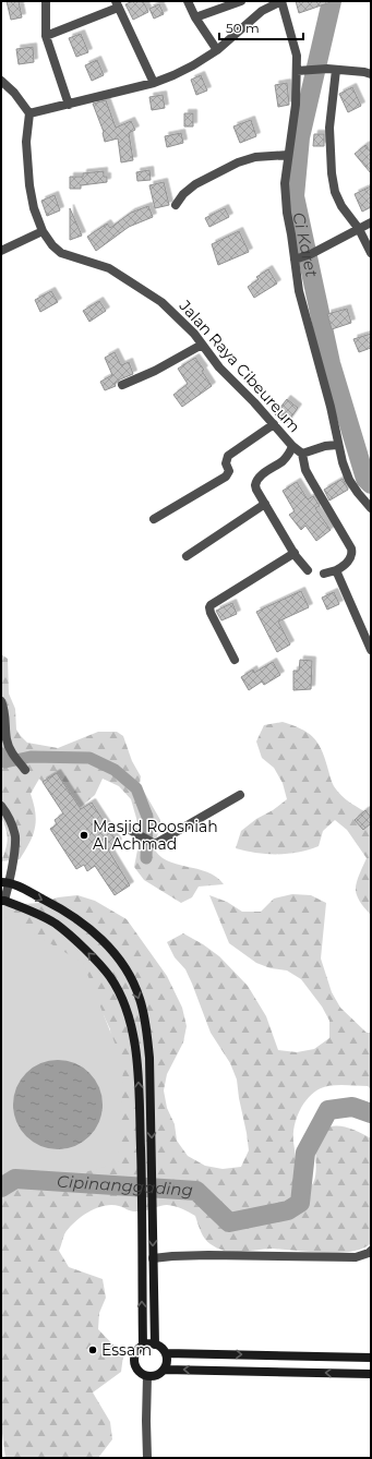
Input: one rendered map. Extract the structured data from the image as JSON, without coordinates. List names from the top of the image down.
{
  "streets": {
    "street": ["Jalan Raya Cibeureum"]
  },
  "water": ["Ci Karet", "Cipinanggading"],
  "places": ["Masjid Roosniah Al Achmad", "Essam"],
  "scale_bar": "50 m"
}
